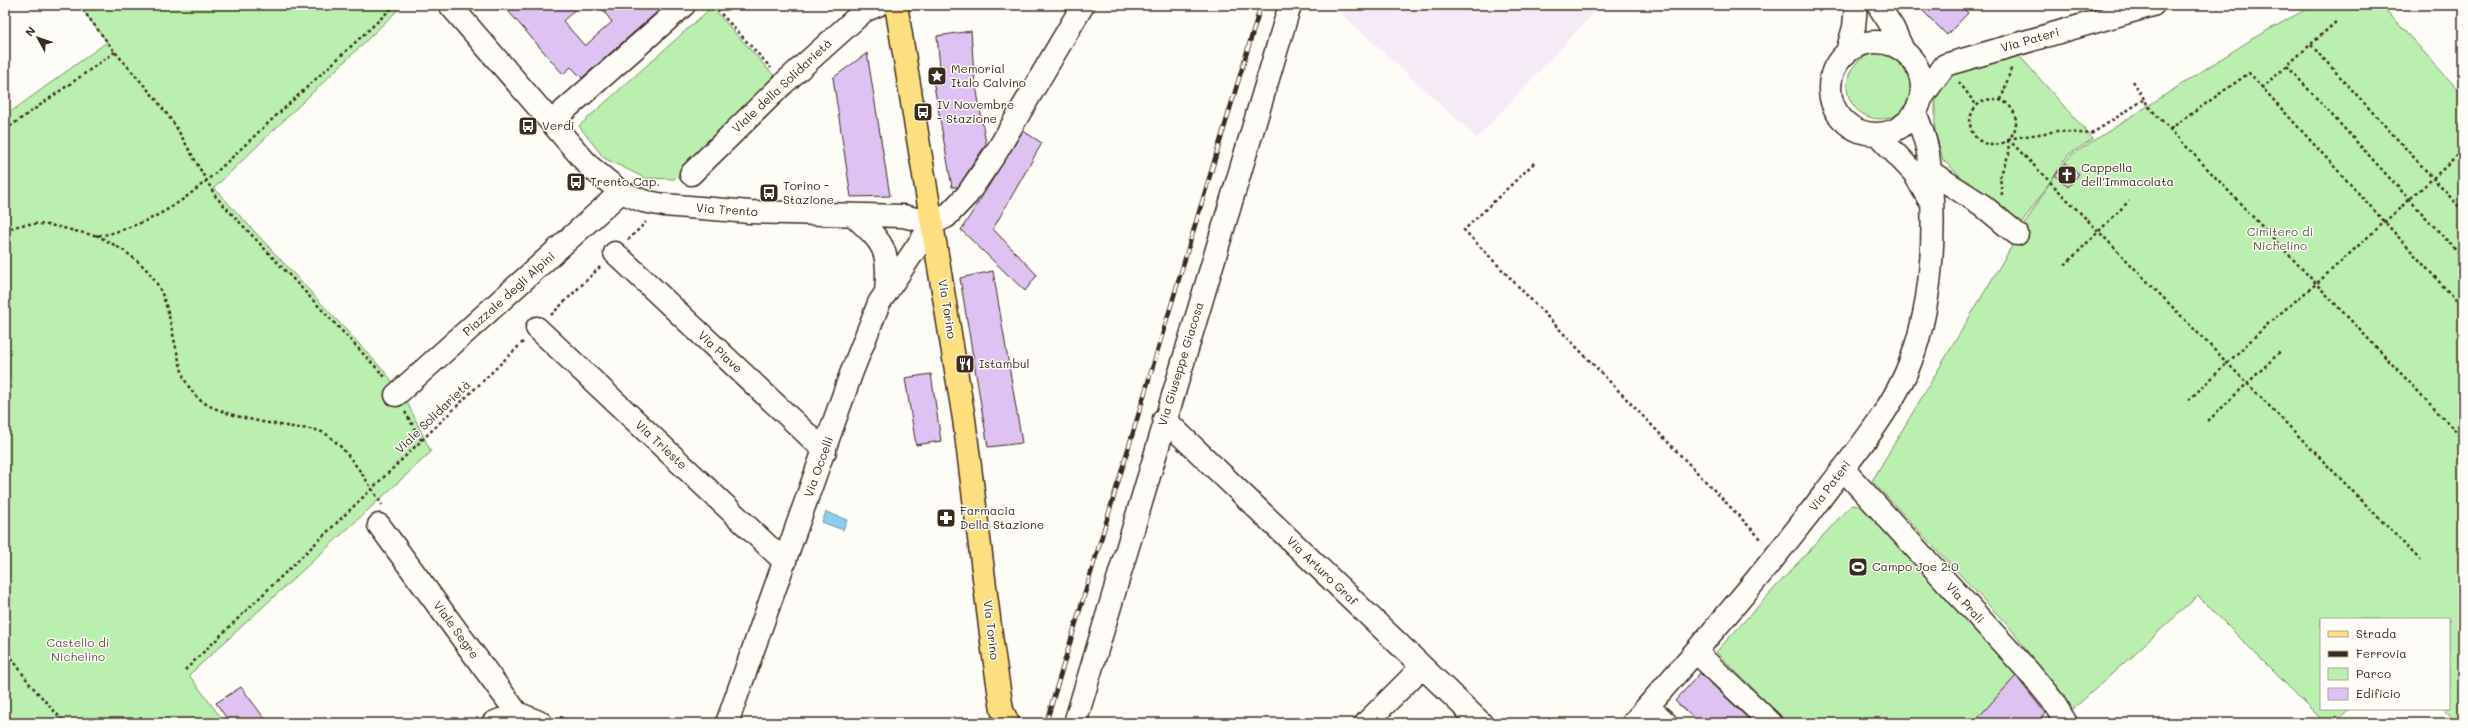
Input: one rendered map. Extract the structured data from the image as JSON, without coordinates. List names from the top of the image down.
{
  "streets": {
    "main road": ["Via Torino"],
    "street": [
      "Via Pateri",
      "Viale della Solidarietà",
      "Via Trento",
      "Piazzale degli Alpini",
      "Via Piave",
      "Via Giuseppe Giacosa",
      "Via Trieste",
      "Via Occelli",
      "Via Arturo Graf",
      "Via Prali",
      "Viale Segre"
    ],
    "path": ["Viale Solidarietà"]
  },
  "crossings": [
    ["Via Pateri", "Via Prali"],
    ["Via Trento", "Piazzale degli Alpini"],
    ["Via Trento", "Via Torino"],
    ["Via Trento", "Viale Solidarietà"],
    ["Via Trento", "Via Occelli"],
    ["Via Torino", "Via Occelli"],
    ["Via Piave", "Viale Solidarietà"],
    ["Via Piave", "Via Occelli"],
    ["Via Giuseppe Giacosa", "Via Arturo Graf"],
    ["Viale Solidarietà", "Via Trieste"],
    ["Via Trieste", "Via Occelli"]
  ],
  "parks": ["Cimitero di Nichelino", "Castello di Nichelino"],
  "places": {
    "place": ["Memorial Italo Calvino"],
    "bus stop": [
      "IV Novembre - Stazione",
      "Verdi",
      "Trento Cap.",
      "Torino - Stazione"
    ],
    "church": ["Cappella dell'Immacolata"],
    "restaurant": ["Istambul"],
    "pharmacy": ["Farmacia Della Stazione"],
    "sports": ["Campo Joe 2.0"]
  },
  "legend": [
    "Strada",
    "Ferrovia",
    "Parco",
    "Edificio"
  ],
  "north": "top left"
}
